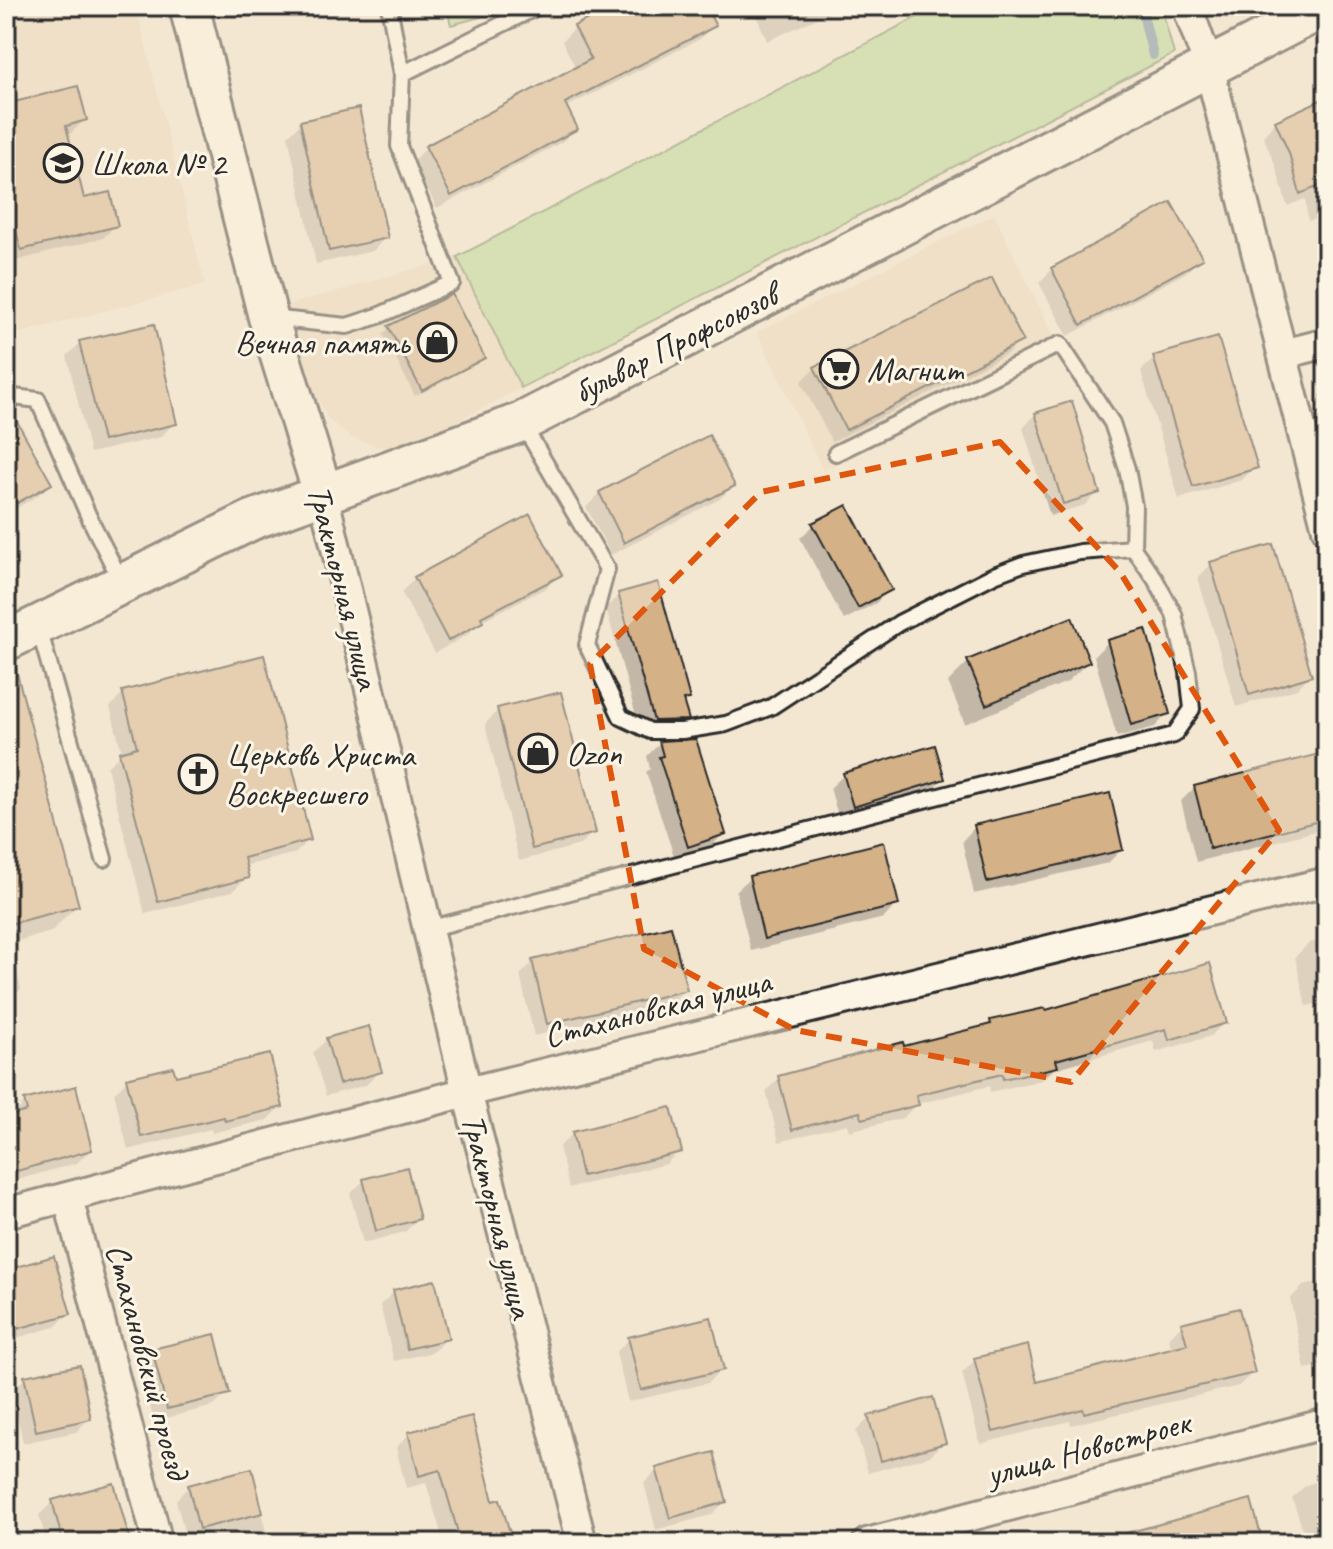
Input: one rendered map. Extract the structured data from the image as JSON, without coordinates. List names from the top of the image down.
{
  "streets": {
    "main road": ["бульвар Профсоюзов", "Тракторная улица"],
    "street": ["Стахановская улица", "Стахановский проезд", "улица Новостроек"]
  },
  "crossings": [
    ["бульвар Профсоюзов", "Тракторная улица"],
    ["Тракторная улица", "Стахановская улица"],
    ["Стахановская улица", "Стахановский проезд"]
  ],
  "places": {
    "school or university": ["Школа № 2"],
    "shop": ["Вечная память", "Ozon"],
    "supermarket": ["Магнит"],
    "church": ["Церковь Христа Воскресшего"]
  }
}
